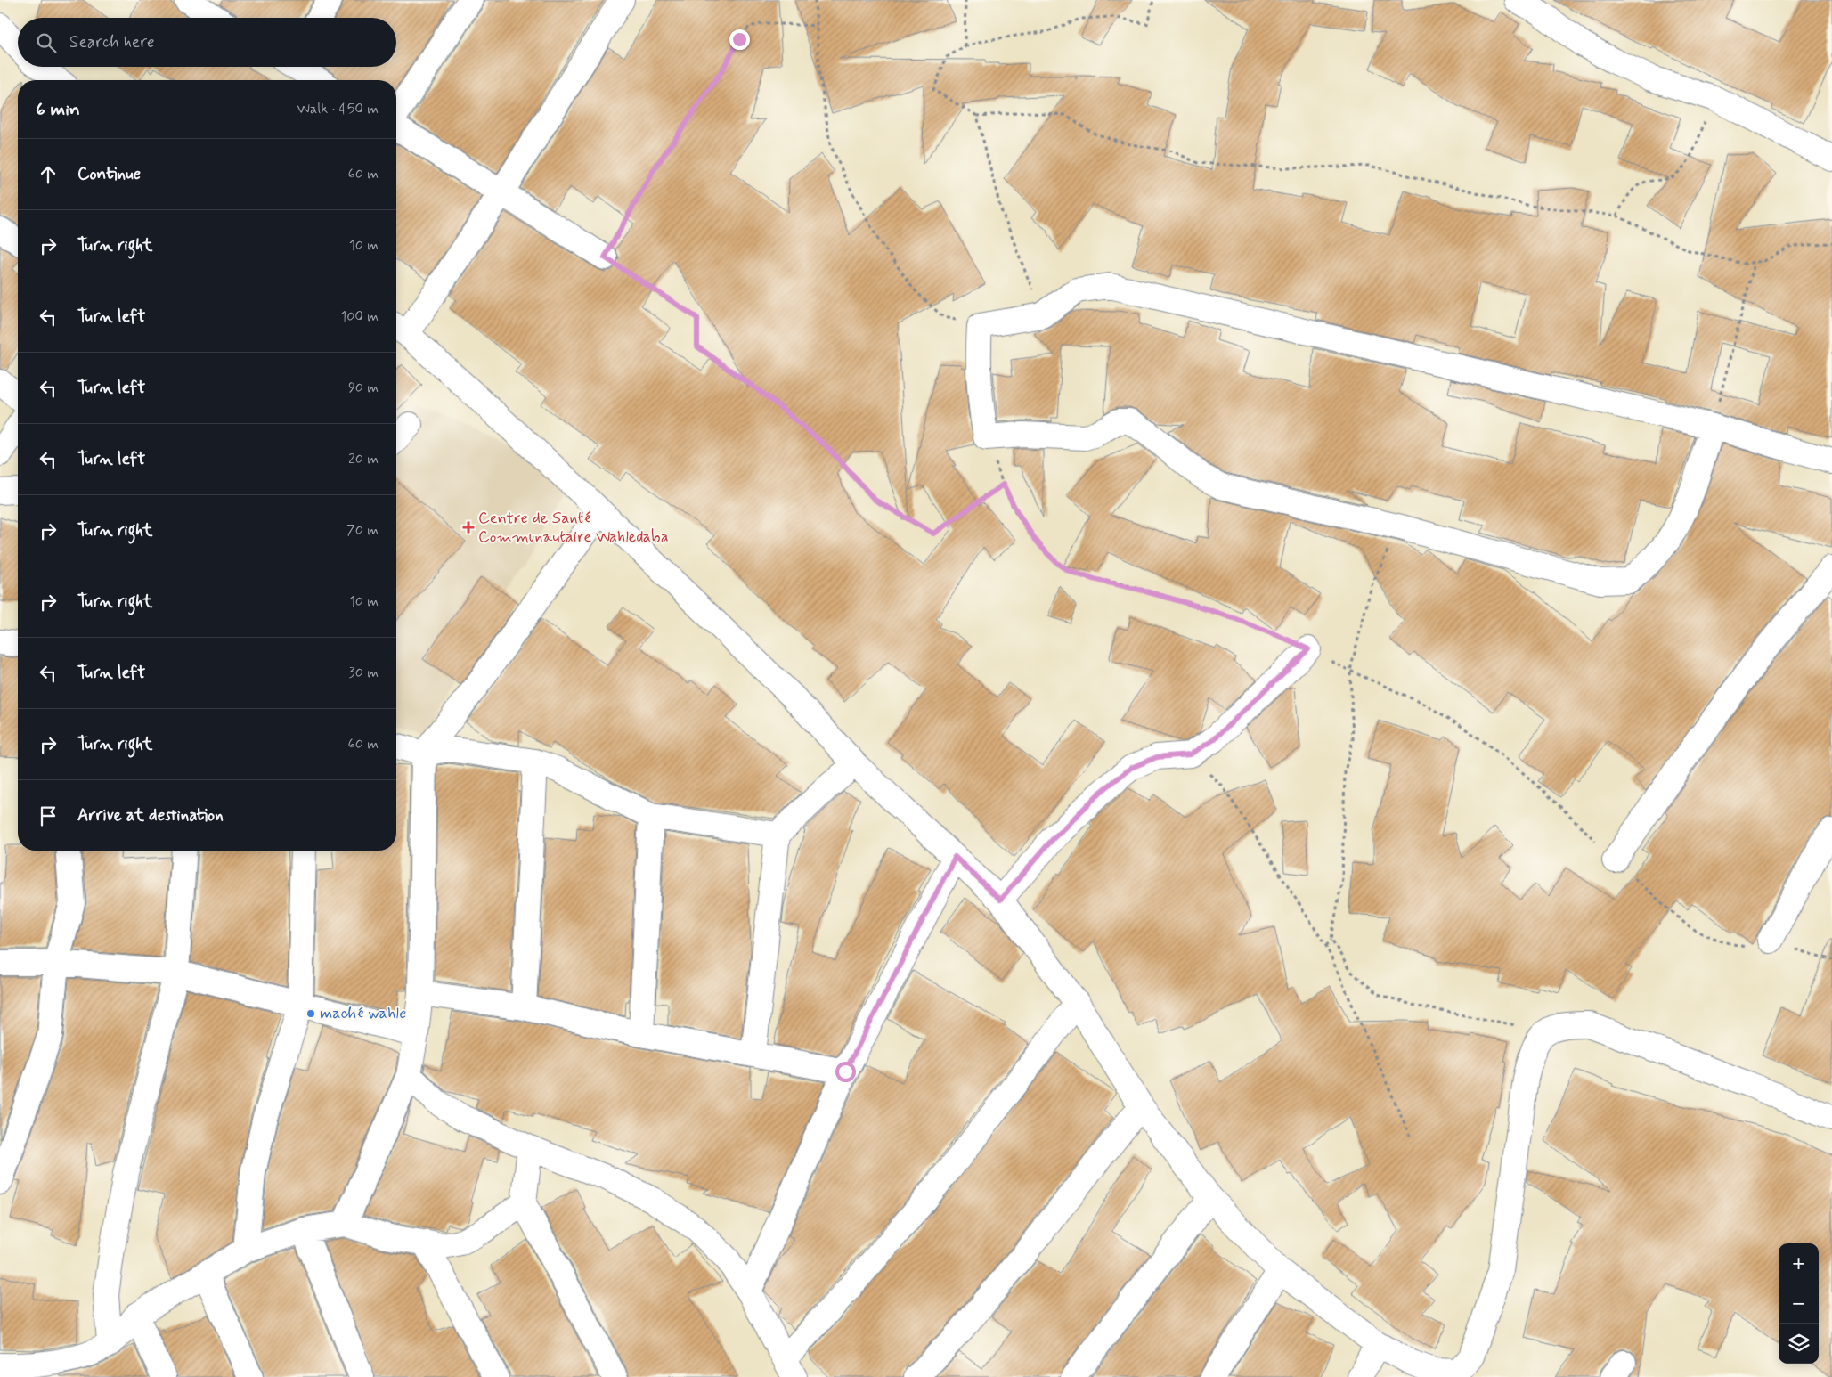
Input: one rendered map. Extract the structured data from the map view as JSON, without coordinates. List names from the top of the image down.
{
  "places": {
    "health": ["Centre de Santé Communautaire Wahledaba"],
    "other": ["maché wahle"]
  },
  "page": {
    "search": "Search here",
    "heading": ["6 min", "Walk · 450 m"],
    "list": [
      ["Continue", "60 m"],
      ["Turn right", "10 m"],
      ["Turn left", "100 m"],
      ["Turn left", "90 m"],
      ["Turn left", "20 m"],
      ["Turn right", "70 m"],
      ["Turn right", "10 m"],
      ["Turn left", "30 m"],
      ["Turn right", "60 m"],
      "Arrive at destination"
    ],
    "map_buttons": ["+", "−"]
  }
}
